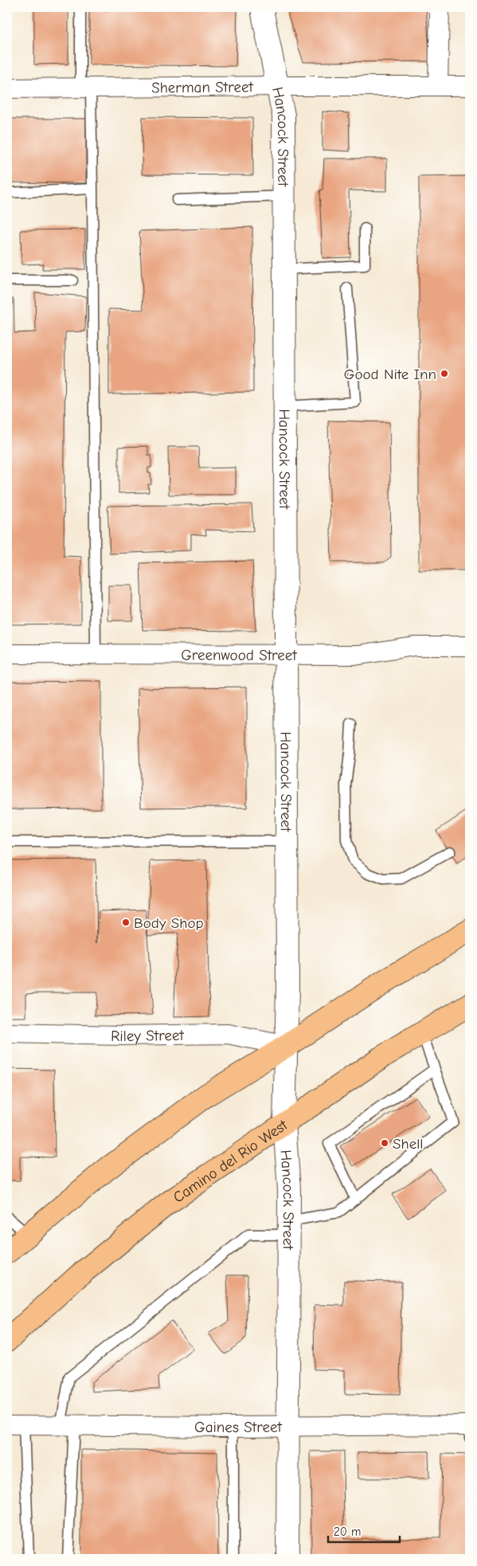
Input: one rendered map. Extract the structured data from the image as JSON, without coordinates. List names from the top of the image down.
{
  "streets": {
    "main road": ["Camino del Rio West"],
    "street": [
      "Sherman Street",
      "Hancock Street",
      "Greenwood Street",
      "Riley Street",
      "Gaines Street"
    ]
  },
  "crossings": [
    ["Sherman Street", "Hancock Street"],
    ["Hancock Street", "Greenwood Street"],
    ["Hancock Street", "Riley Street"],
    ["Hancock Street", "Camino del Rio West"],
    ["Hancock Street", "Gaines Street"]
  ],
  "places": ["Good Nite Inn", "Body Shop", "Shell"],
  "scale_bar": "20 m"
}
